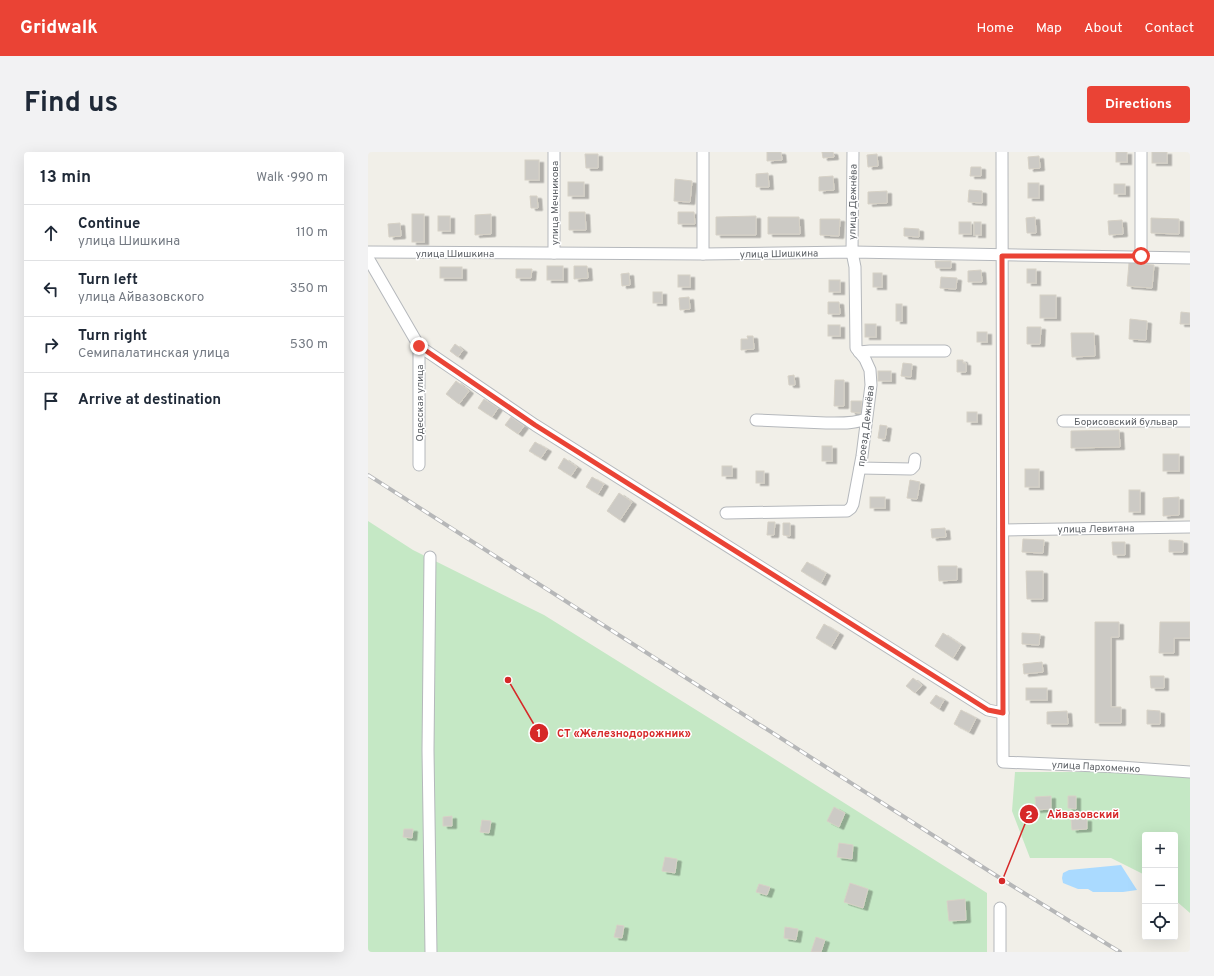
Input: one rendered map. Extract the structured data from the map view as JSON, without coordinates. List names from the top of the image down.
{
  "streets": {
    "street": [
      "улица Дежнёва",
      "улица Мечникова",
      "улица Шишкина",
      "Одесская улица",
      "Борисовский бульвар",
      "проезд Дежнёва",
      "улица Левитана",
      "улица Пархоменко"
    ]
  },
  "crossings": [
    ["улица Дежнёва", "улица Шишкина"],
    ["улица Дежнёва", "проезд Дежнёва"],
    ["улица Мечникова", "улица Шишкина"],
    ["улица Шишкина", "проезд Дежнёва"]
  ],
  "places": ["СТ «Железнодорожник»", "Айвазовский"],
  "page": {
    "header": "Gridwalk",
    "nav": [
      "Home",
      "Map",
      "About",
      "Contact"
    ],
    "title": "Find us",
    "buttons": "Directions",
    "heading": ["13 min", "Walk · 990 m"],
    "list": [
      ["Continue", "улица Шишкина", "110 m"],
      ["Turn left", "улица Айвазовского", "350 m"],
      ["Turn right", "Семипалатинская улица", "530 m"],
      "Arrive at destination"
    ],
    "map_buttons": ["+", "−"]
  }
}
